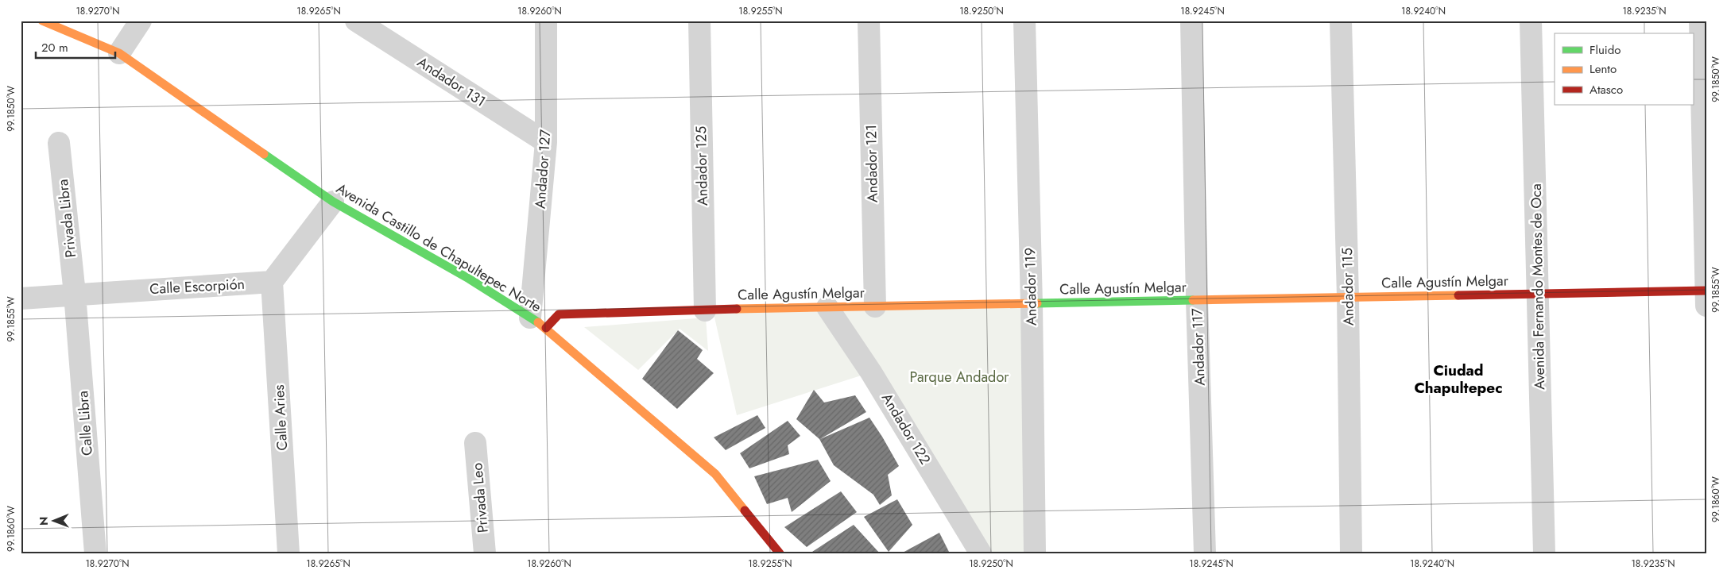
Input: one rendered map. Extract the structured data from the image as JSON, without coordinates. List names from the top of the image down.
{
  "streets": {
    "street": [
      "Andador 131",
      "Andador 121",
      "Andador 125",
      "Andador 127",
      "Privada Libra",
      "Avenida Castillo de Chapultepec Norte",
      "Calle Agustín Melgar",
      "Calle Escorpión",
      "Andador 119",
      "Andador 115",
      "Avenida Fernando Montes de Oca",
      "Andador 117",
      "Calle Aries",
      "Calle Libra",
      "Andador 122",
      "Privada Leo"
    ]
  },
  "crossings": [
    ["Andador 131", "Andador 127"],
    ["Andador 121", "Calle Agustín Melgar"],
    ["Andador 125", "Calle Agustín Melgar"],
    ["Andador 127", "Avenida Castillo de Chapultepec Norte"],
    ["Andador 127", "Calle Agustín Melgar"],
    ["Privada Libra", "Calle Escorpión"],
    ["Privada Libra", "Calle Libra"],
    ["Avenida Castillo de Chapultepec Norte", "Calle Agustín Melgar"],
    ["Calle Agustín Melgar", "Andador 119"],
    ["Calle Agustín Melgar", "Andador 115"],
    ["Calle Agustín Melgar", "Avenida Fernando Montes de Oca"],
    ["Calle Agustín Melgar", "Andador 117"],
    ["Calle Agustín Melgar", "Andador 122"],
    ["Calle Escorpión", "Calle Aries"],
    ["Calle Escorpión", "Calle Libra"]
  ],
  "districts": ["Ciudad Chapultepec"],
  "parks": ["Parque Andador"],
  "legend": ["Fluido", "Lento", "Atasco"],
  "scale_bar": "20 m",
  "north": "left",
  "coordinates": [
    "18.9270°N",
    "18.9265°N",
    "18.9260°N",
    "18.9255°N",
    "18.9250°N",
    "18.9245°N",
    "18.9240°N",
    "18.9235°N",
    "99.1850°W",
    "99.1855°W",
    "99.1860°W"
  ]
}
